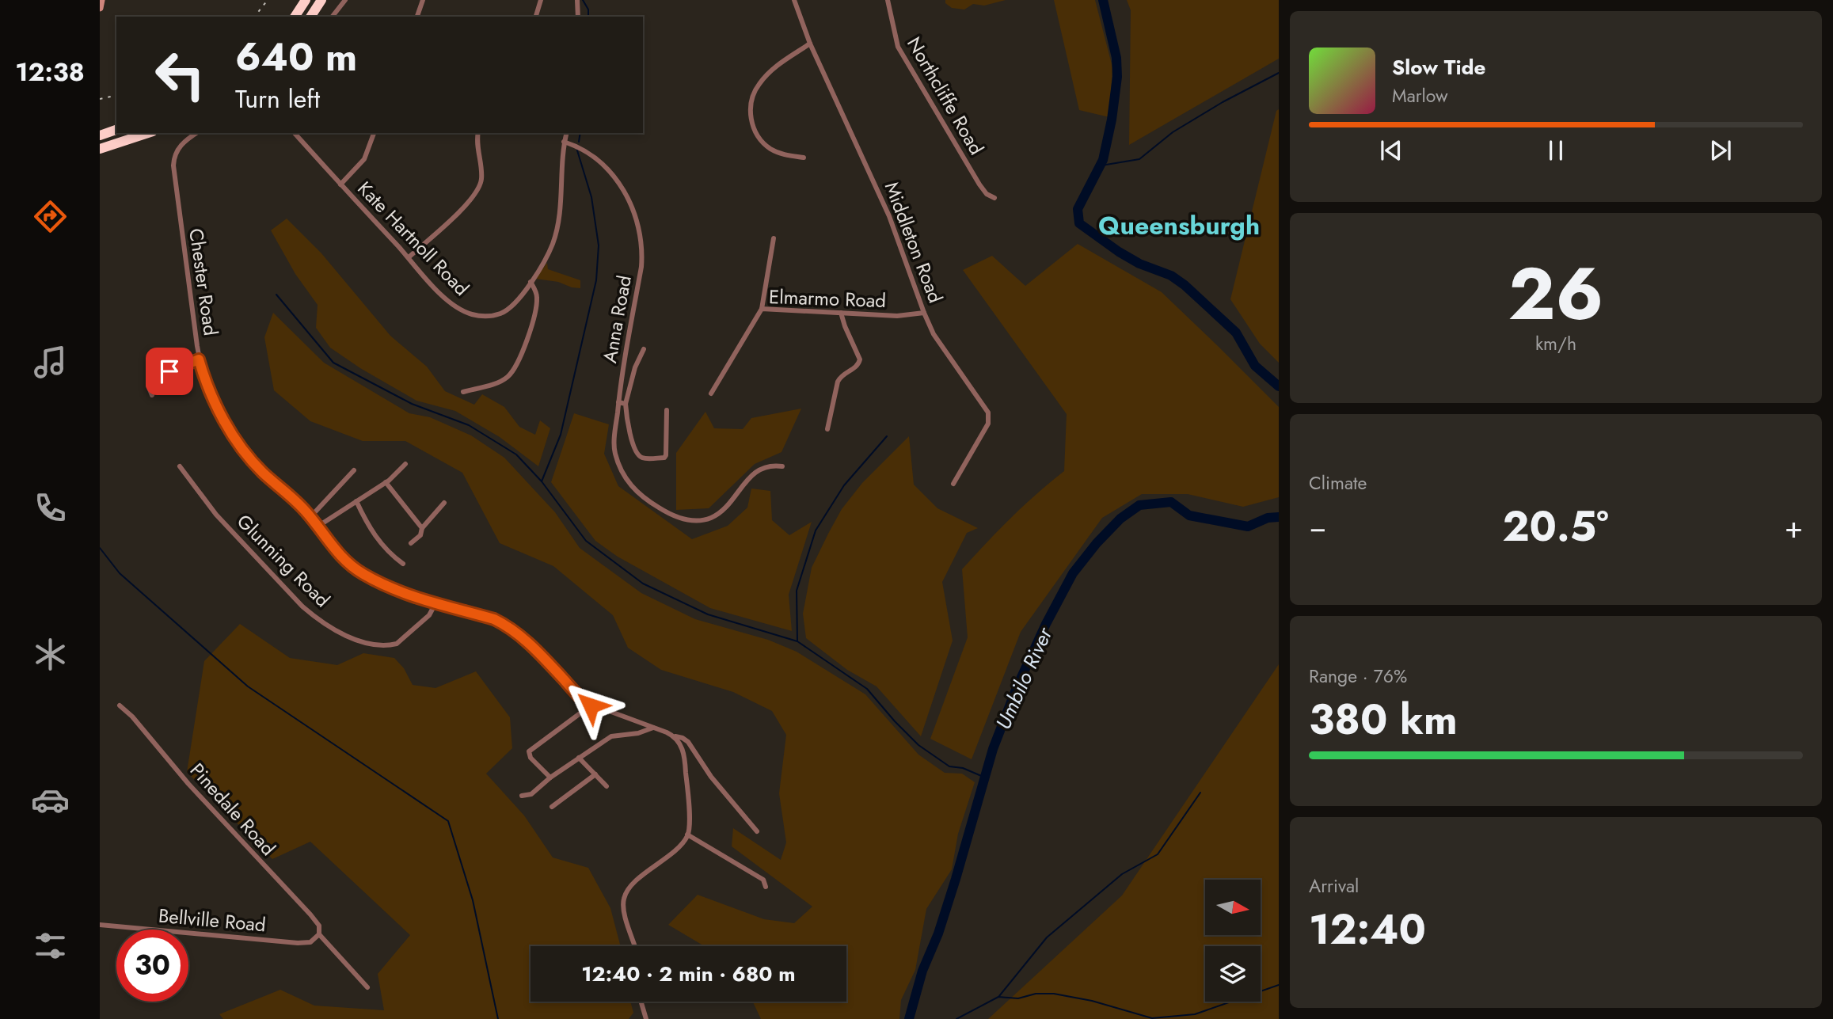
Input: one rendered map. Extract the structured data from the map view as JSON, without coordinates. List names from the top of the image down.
{
  "streets": {
    "street": [
      "Northcliffe Road",
      "Kate Hartnoll Road",
      "Middleton Road",
      "Chester Road",
      "Elmarmo Road",
      "Anna Road",
      "Glunning Road",
      "Pinedale Road",
      "Bellville Road"
    ]
  },
  "crossings": [
    ["Kate Hartnoll Road", "Anna Road"],
    ["Middleton Road", "Elmarmo Road"],
    ["Chester Road", "Glunning Road"],
    ["Pinedale Road", "Bellville Road"]
  ],
  "districts": ["Queensburgh"],
  "water": ["Umbilo River"],
  "north": "right",
  "page": {
    "tabs": "12:38",
    "turn": ["640 m", "Turn left"],
    "song": ["Slow Tide", "Marlow"],
    "tile": [
      ["26", "km/h"],
      "Climate",
      ["Range · 76%", "380 km"],
      ["Arrival", "12:40"]
    ],
    "heat": ["−", "20.5°", "+"],
    "limit": "30",
    "trip": "12:40 · 2 min · 680 m"
  }
}
